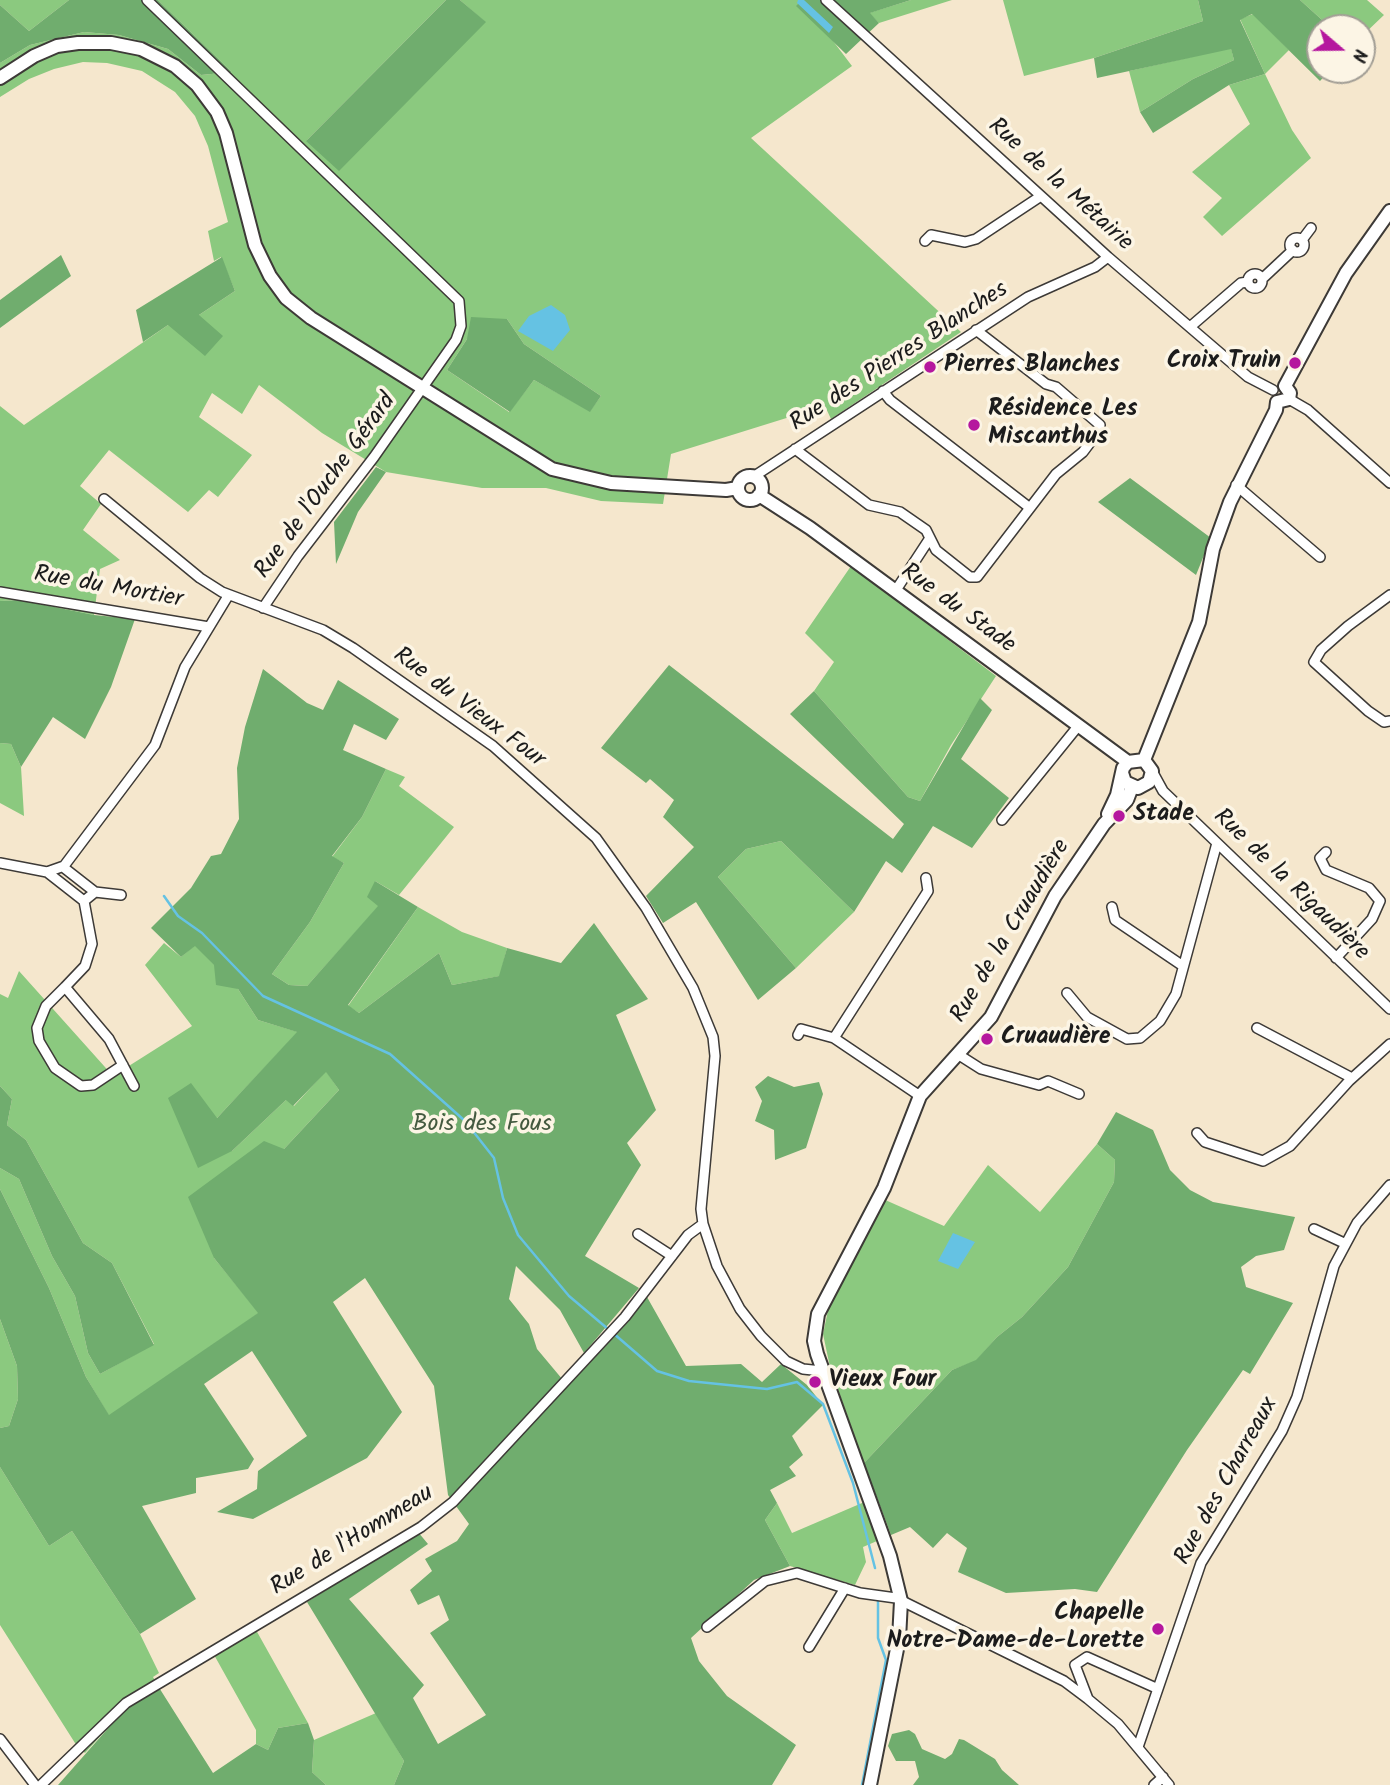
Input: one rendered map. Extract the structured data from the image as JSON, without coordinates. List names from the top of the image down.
{
  "streets": {
    "main road": ["Rue du Stade", "Rue de la Cruaudière"],
    "street": [
      "Rue de la Métairie",
      "Rue des Pierres Blanches",
      "Rue de l'Ouche Gérard",
      "Rue du Mortier",
      "Rue du Vieux Four",
      "Rue de la Rigaudière",
      "Rue des Charreaux",
      "Rue de l'Hommeau"
    ]
  },
  "crossings": [
    ["Rue de la Métairie", "Rue des Pierres Blanches"],
    ["Rue des Pierres Blanches", "Rue du Stade"],
    ["Rue de l'Ouche Gérard", "Rue du Vieux Four"],
    ["Rue du Stade", "Rue de la Rigaudière"],
    ["Rue du Stade", "Rue de la Cruaudière"],
    ["Rue du Vieux Four", "Rue de la Cruaudière"],
    ["Rue du Vieux Four", "Rue de l'Hommeau"],
    ["Rue de la Rigaudière", "Rue de la Cruaudière"]
  ],
  "parks": ["Bois des Fous"],
  "places": [
    "Croix Truin",
    "Pierres Blanches",
    "Résidence Les Miscanthus",
    "Stade",
    "Cruaudière",
    "Vieux Four",
    "Chapelle Notre-Dame-de-Lorette"
  ],
  "north": "right"
}
